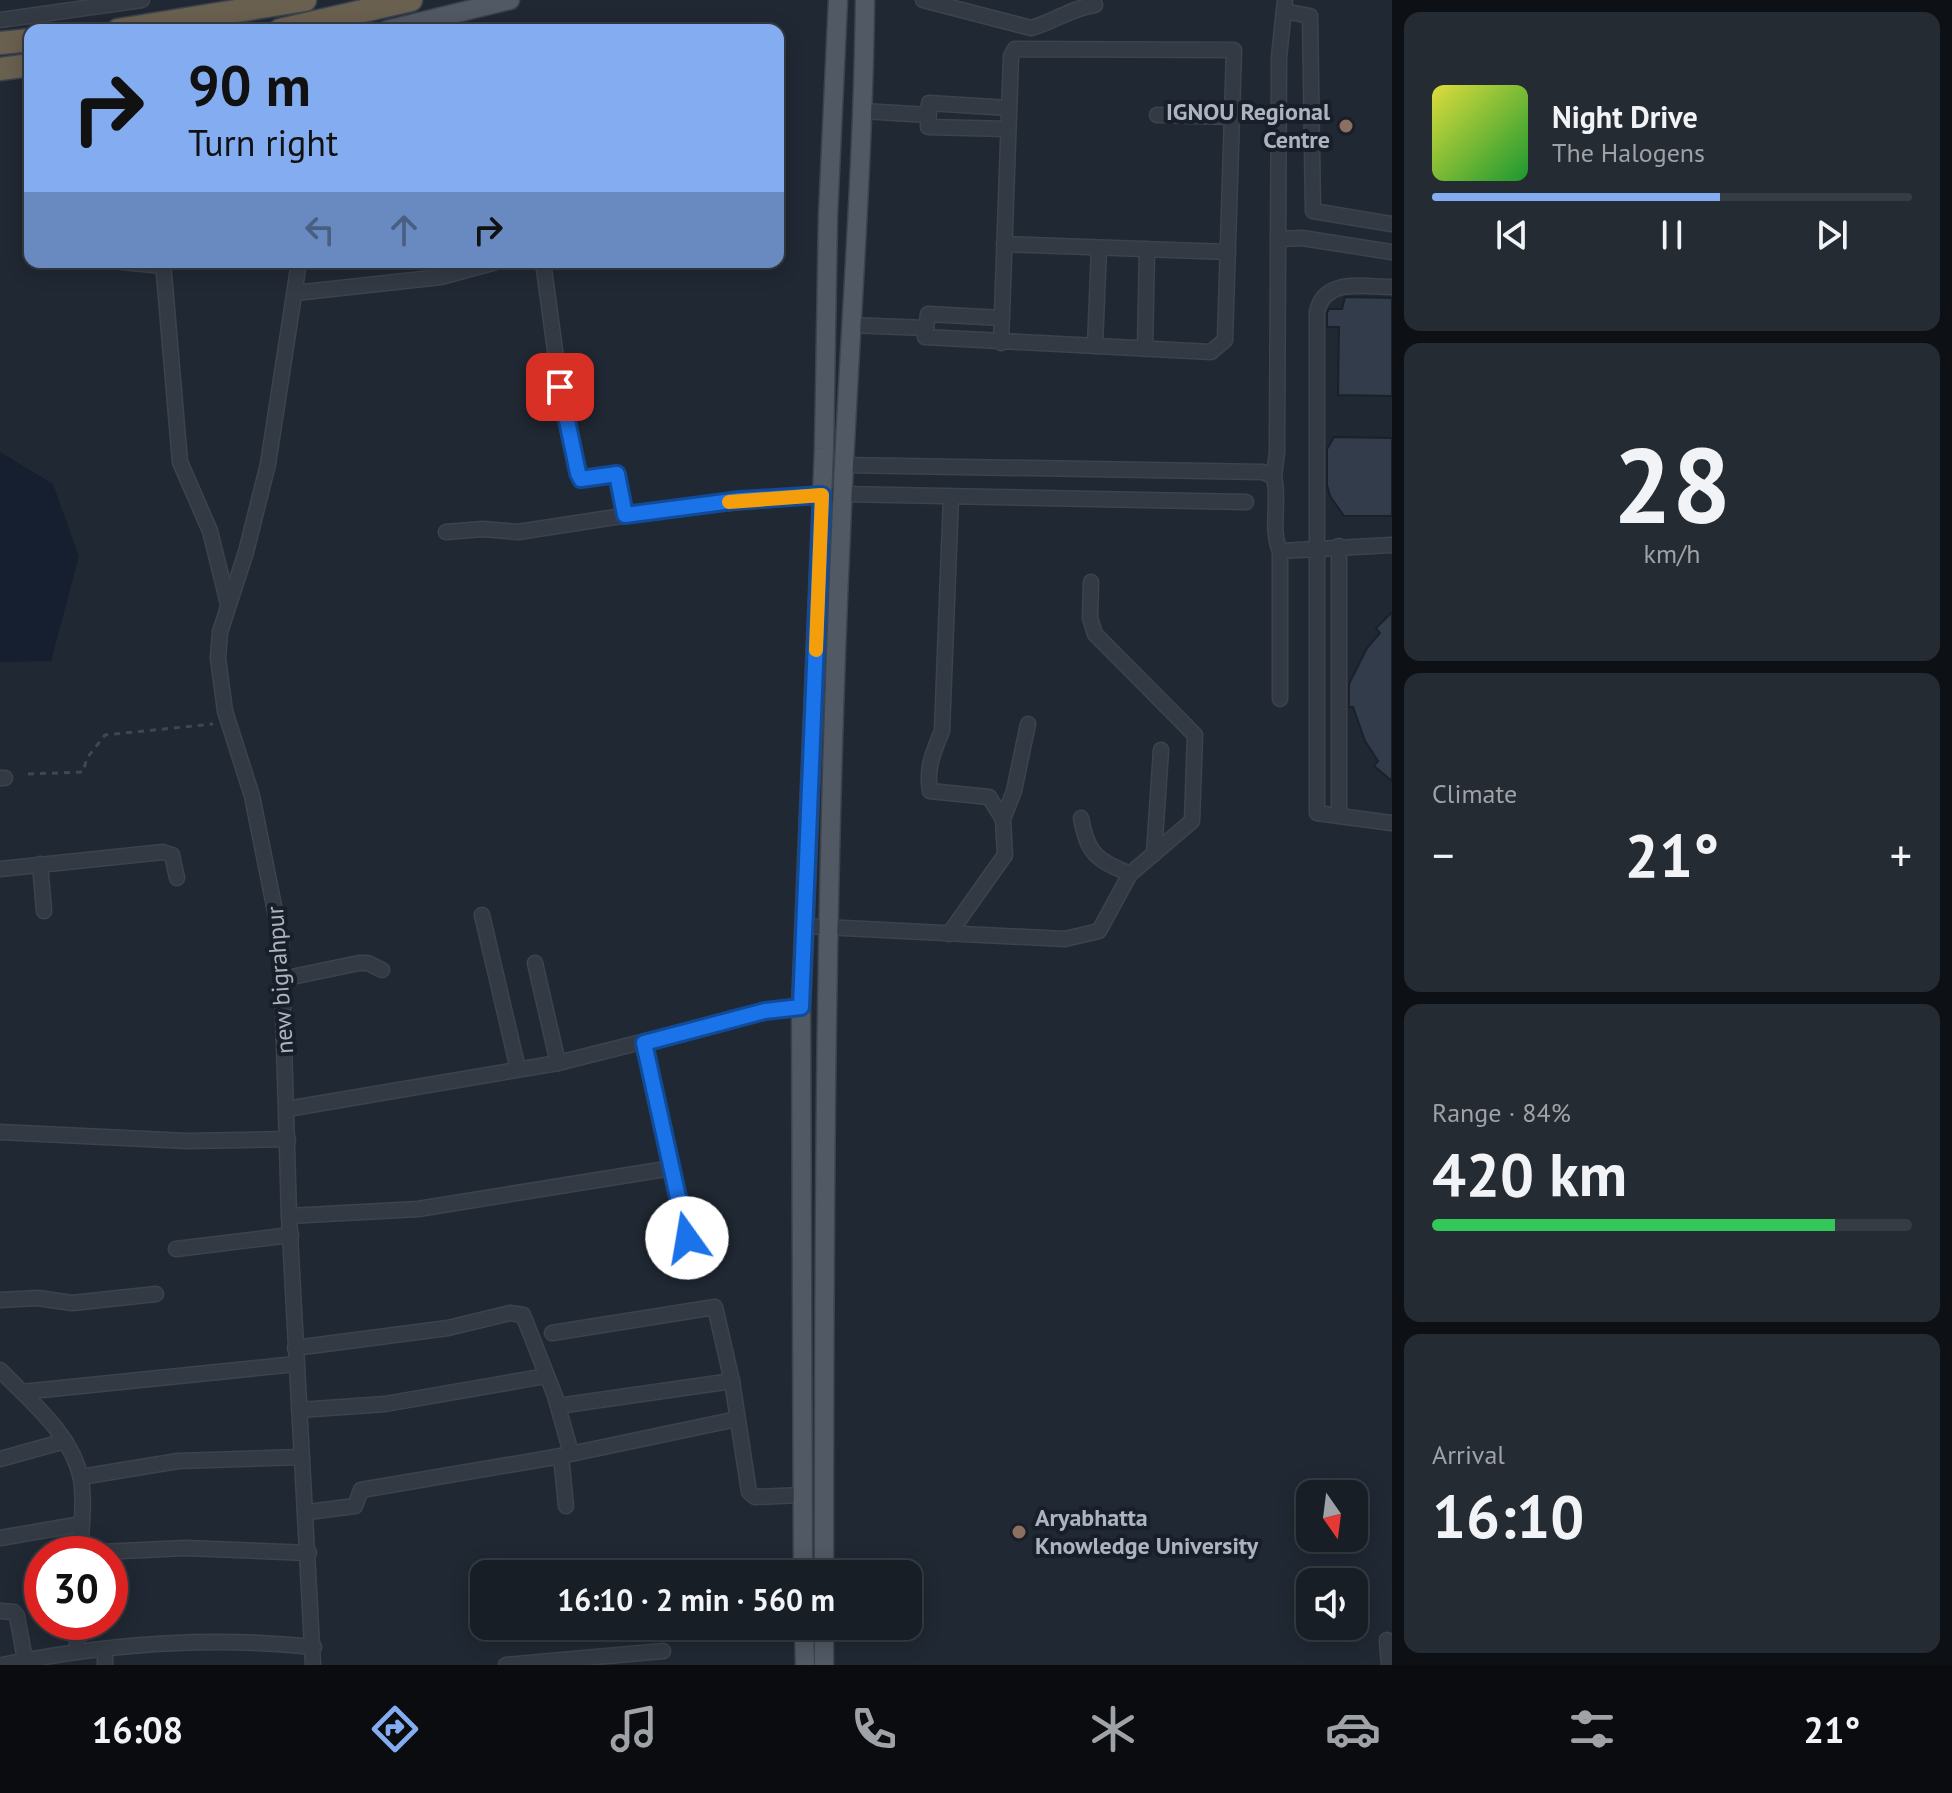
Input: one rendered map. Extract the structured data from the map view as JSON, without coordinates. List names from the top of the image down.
{
  "streets": {
    "street": ["new bigrahpur"]
  },
  "places": ["IGNOU Regional Centre", "Aryabhatta Knowledge University"],
  "north": "bottom",
  "page": {
    "turn": ["90 m", "Turn right"],
    "song": ["Night Drive", "The Halogens"],
    "tile": [
      ["28", "km/h"],
      "Climate",
      ["Range · 84%", "420 km"],
      ["Arrival", "16:10"]
    ],
    "heat": ["−", "21°", "+"],
    "limit": "30",
    "trip": "16:10 · 2 min · 560 m",
    "tabs": ["16:08", "21°"]
  }
}
